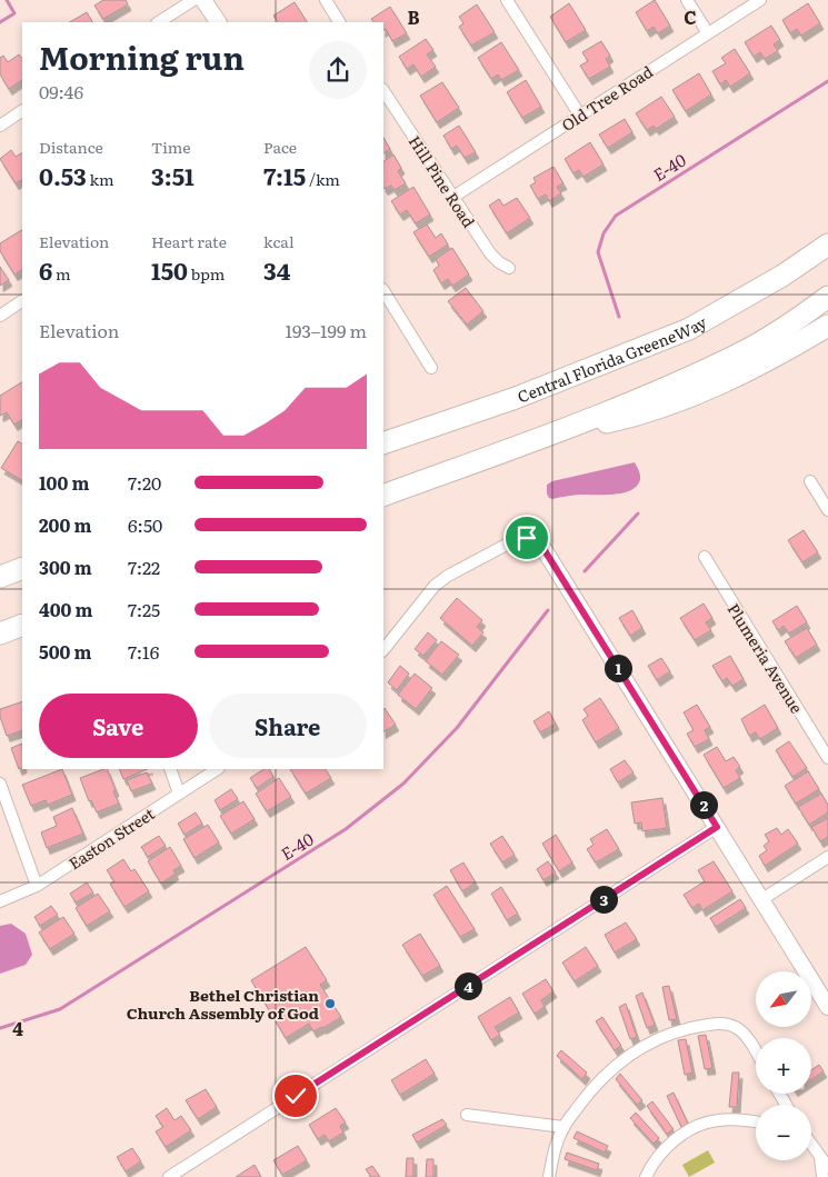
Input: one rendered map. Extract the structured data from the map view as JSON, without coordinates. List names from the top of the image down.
{
  "streets": {
    "highway": ["Central Florida GreeneWay"],
    "street": [
      "Old Tree Road",
      "Hill Pine Road",
      "Plumeria Avenue",
      "Easton Street"
    ]
  },
  "crossings": [
    ["Old Tree Road", "Hill Pine Road"]
  ],
  "water": ["E-40"],
  "places": ["Bethel Christian Church Assembly of God"],
  "north": "bottom left",
  "page": {
    "heading": ["Morning run", "09:46"],
    "stats": [
      ["Distance", "0.53 km"],
      ["Time", "3:51"],
      ["Pace", "7:15 /km"],
      ["Elevation", "6 m"],
      ["Heart rate", "150 bpm"],
      ["kcal", "34"]
    ],
    "chart": ["Elevation", "193–199 m"],
    "list": [
      {
        "name": "100 m",
        "note": "7:20"
      },
      {
        "name": "200 m",
        "note": "6:50"
      },
      {
        "name": "300 m",
        "note": "7:22"
      },
      {
        "name": "400 m",
        "note": "7:25"
      },
      {
        "name": "500 m",
        "note": "7:16"
      }
    ],
    "pins": [
      "1",
      "2",
      "3",
      "4"
    ],
    "buttons": ["Save", "Share"],
    "map_buttons": ["+", "−"]
  },
  "grid": {
    "columns": ["B", "C"],
    "rows": ["4"]
  }
}
